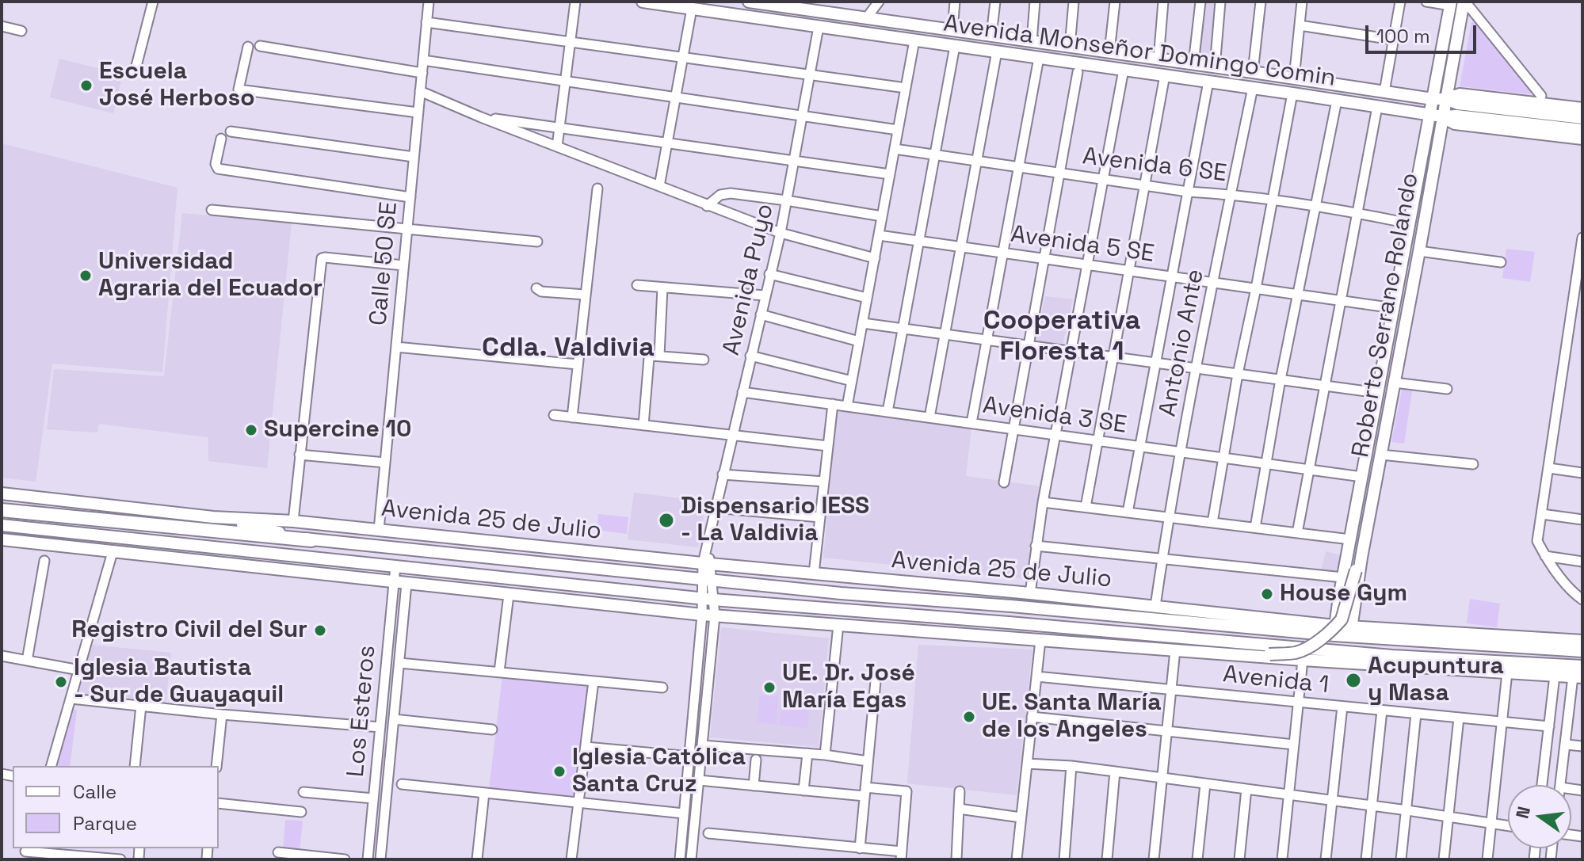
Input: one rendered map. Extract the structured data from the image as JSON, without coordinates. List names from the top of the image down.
{
  "streets": {
    "main road": ["Avenida Monseñor Domingo Comin", "Roberto Serrano Rolando", "Avenida 25 de Julio"],
    "street": [
      "Avenida 6 SE",
      "Avenida 5 SE",
      "Calle 50 SE",
      "Avenida Puyo",
      "Antonio Ante",
      "Avenida 3 SE",
      "Avenida 1",
      "Los Esteros"
    ]
  },
  "crossings": [
    ["Avenida Monseñor Domingo Comin", "Avenida Puyo"],
    ["Avenida Monseñor Domingo Comin", "Roberto Serrano Rolando"],
    ["Avenida Monseñor Domingo Comin", "Antonio Ante"],
    ["Avenida 6 SE", "Roberto Serrano Rolando"],
    ["Avenida 6 SE", "Antonio Ante"],
    ["Avenida 5 SE", "Roberto Serrano Rolando"],
    ["Avenida 5 SE", "Antonio Ante"],
    ["Calle 50 SE", "Avenida 25 de Julio"],
    ["Avenida Puyo", "Avenida 3 SE"],
    ["Avenida Puyo", "Avenida 25 de Julio"],
    ["Roberto Serrano Rolando", "Avenida 3 SE"],
    ["Roberto Serrano Rolando", "Avenida 25 de Julio"],
    ["Antonio Ante", "Avenida 3 SE"],
    ["Antonio Ante", "Avenida 25 de Julio"]
  ],
  "districts": ["Cooperativa Floresta 1", "Cdla. Valdivia"],
  "places": [
    "Escuela José Herboso",
    "Universidad Agraria del Ecuador",
    "Supercine 10",
    "Dispensario IESS - La Valdivia",
    "House Gym",
    "Registro Civil del Sur",
    "Acupuntura y Masa",
    "Iglesia Bautista - Sur de Guayaquil",
    "UE. Dr. José María Egas",
    "UE. Santa María de los Angeles",
    "Iglesia Católica Santa Cruz"
  ],
  "legend": ["Calle", "Parque"],
  "scale_bar": "100 m",
  "north": "left"
}
